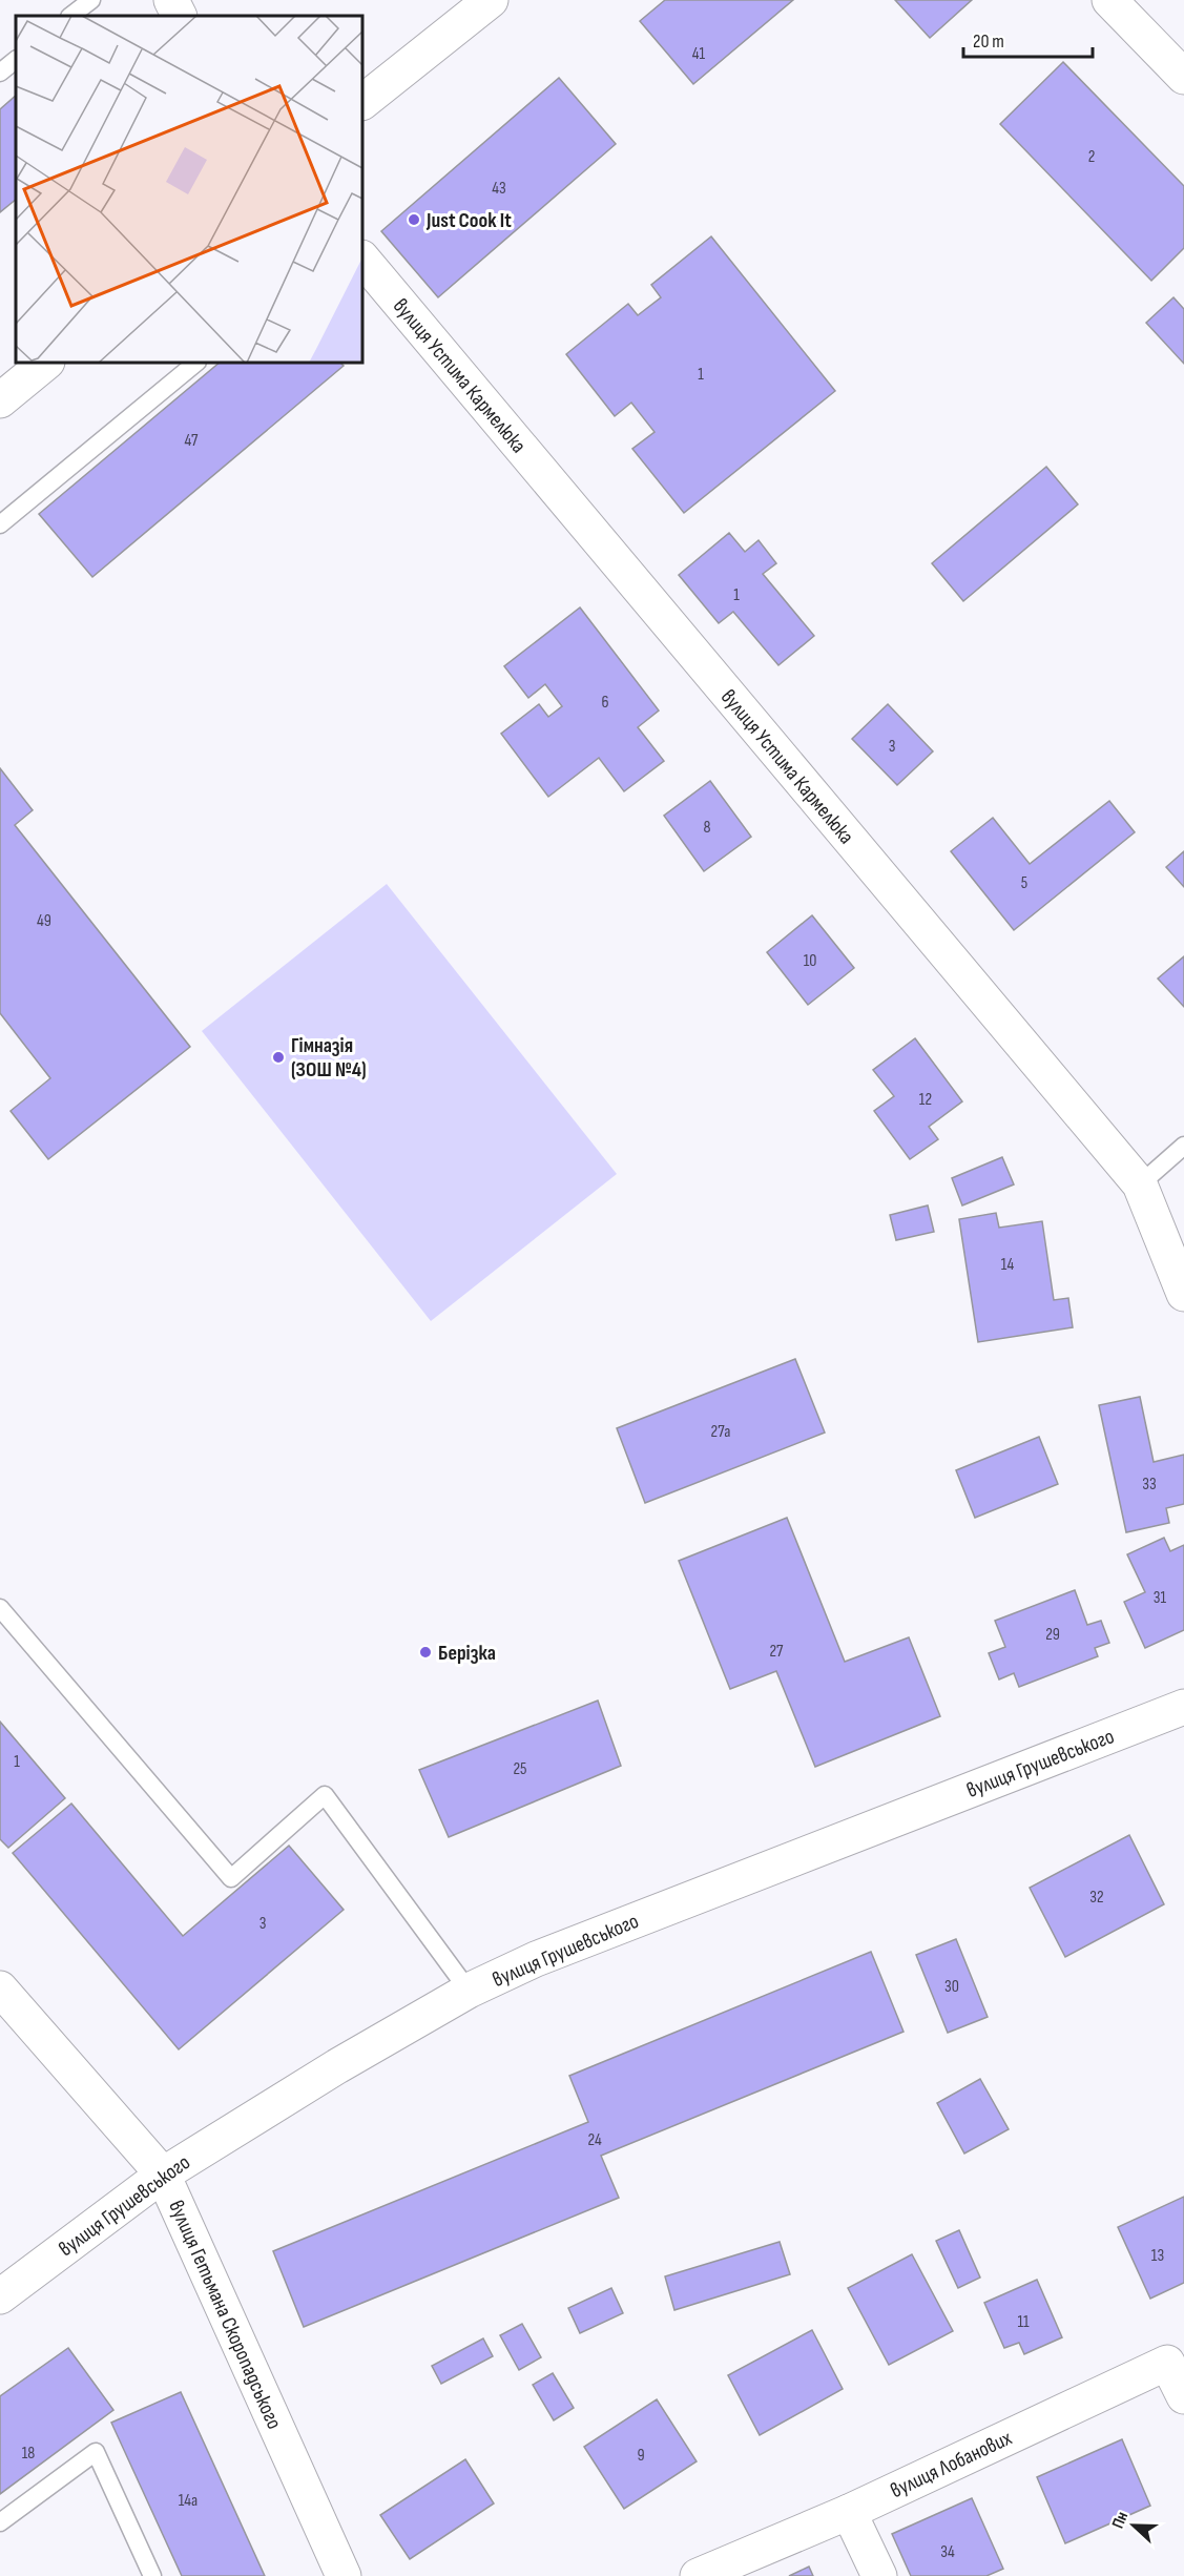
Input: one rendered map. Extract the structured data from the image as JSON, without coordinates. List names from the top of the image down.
{
  "streets": {
    "street": [
      "вулиця Устима Кармелюка",
      "вулиця Грушевського",
      "вулиця Гетьмана Скоропадського",
      "вулиця Лобанових"
    ]
  },
  "crossings": [
    ["вулиця Грушевського", "вулиця Гетьмана Скоропадського"]
  ],
  "places": ["Just Cook It", "Гімназія (ЗОШ №4)", "Берізка"],
  "house_numbers": [
    "41",
    "2",
    "43",
    "1",
    "47",
    "1",
    "6",
    "3",
    "8",
    "5",
    "49",
    "10",
    "12",
    "14",
    "27а",
    "33",
    "31",
    "29",
    "27",
    "1",
    "25",
    "32",
    "3",
    "30",
    "24",
    "13",
    "11",
    "18",
    "9",
    "14а",
    "34"
  ],
  "scale_bar": "20 m",
  "north": "left"
}
